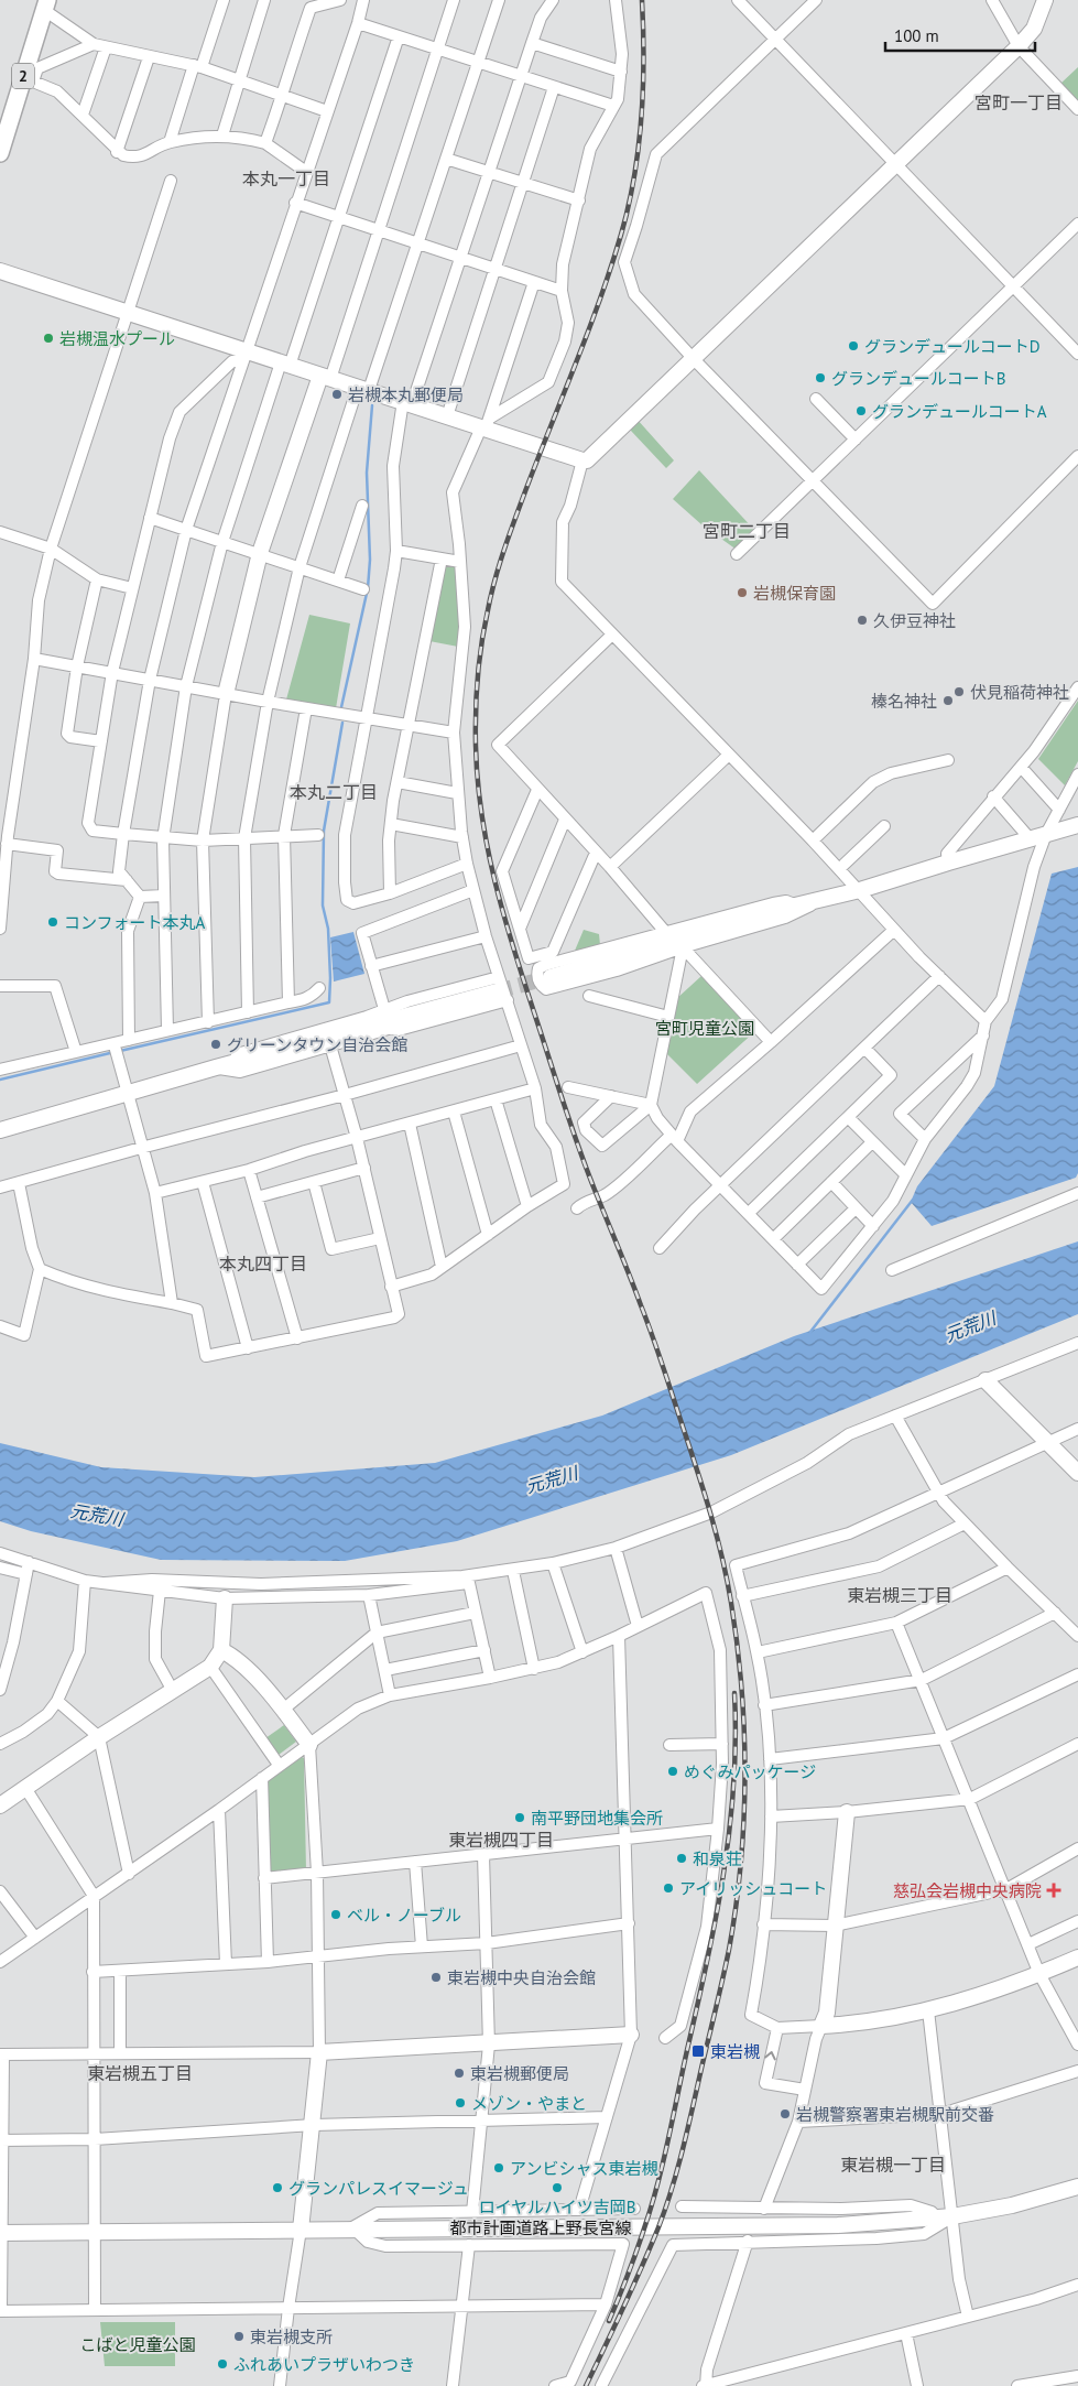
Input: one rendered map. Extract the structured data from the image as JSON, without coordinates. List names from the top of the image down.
{
  "streets": {
    "main road": ["2"],
    "street": ["都市計画道路上野長宮線"]
  },
  "districts": [
    "宮町一丁目",
    "本丸一丁目",
    "宮町二丁目",
    "本丸二丁目",
    "本丸四丁目",
    "東岩槻三丁目",
    "東岩槻四丁目",
    "東岩槻五丁目",
    "東岩槻一丁目"
  ],
  "water": ["元荒川"],
  "parks": ["宮町児童公園", "こばと児童公園"],
  "places": {
    "other": [
      "岩槻温水プール",
      "グランデュールコートD",
      "グランデュールコートB",
      "岩槻本丸郵便局",
      "グランデュールコートA",
      "岩槻保育園",
      "久伊豆神社",
      "伏見稲荷神社",
      "榛名神社",
      "コンフォート本丸A",
      "グリーンタウン自治会館",
      "めぐみパッケージ",
      "南平野団地集会所",
      "和泉荘",
      "アイリッシュコート",
      "ベル・ノーブル",
      "東岩槻中央自治会館",
      "東岩槻郵便局",
      "メゾン・やまと",
      "岩槻警察署東岩槻駅前交番",
      "アンビシャス東岩槻",
      "グランパレスイマージュ",
      "ロイヤルハイツ吉岡B",
      "東岩槻支所",
      "ふれあいプラザいわつき"
    ],
    "health": ["慈弘会岩槻中央病院"],
    "transit": ["東岩槻"]
  },
  "scale_bar": "100 m"
}
